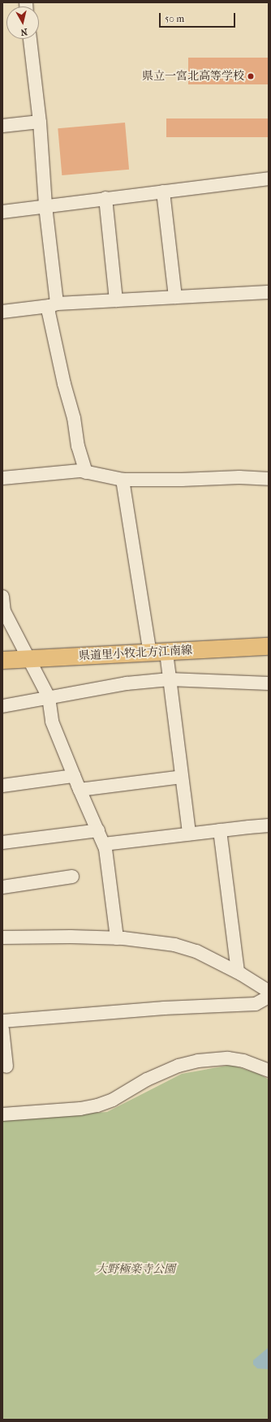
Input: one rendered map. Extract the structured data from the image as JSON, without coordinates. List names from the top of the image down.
{
  "streets": {
    "main road": ["県道里小牧北方江南線"]
  },
  "parks": ["大野極楽寺公園"],
  "places": ["県立一宮北高等学校"],
  "scale_bar": "50 m",
  "north": "bottom"
}
